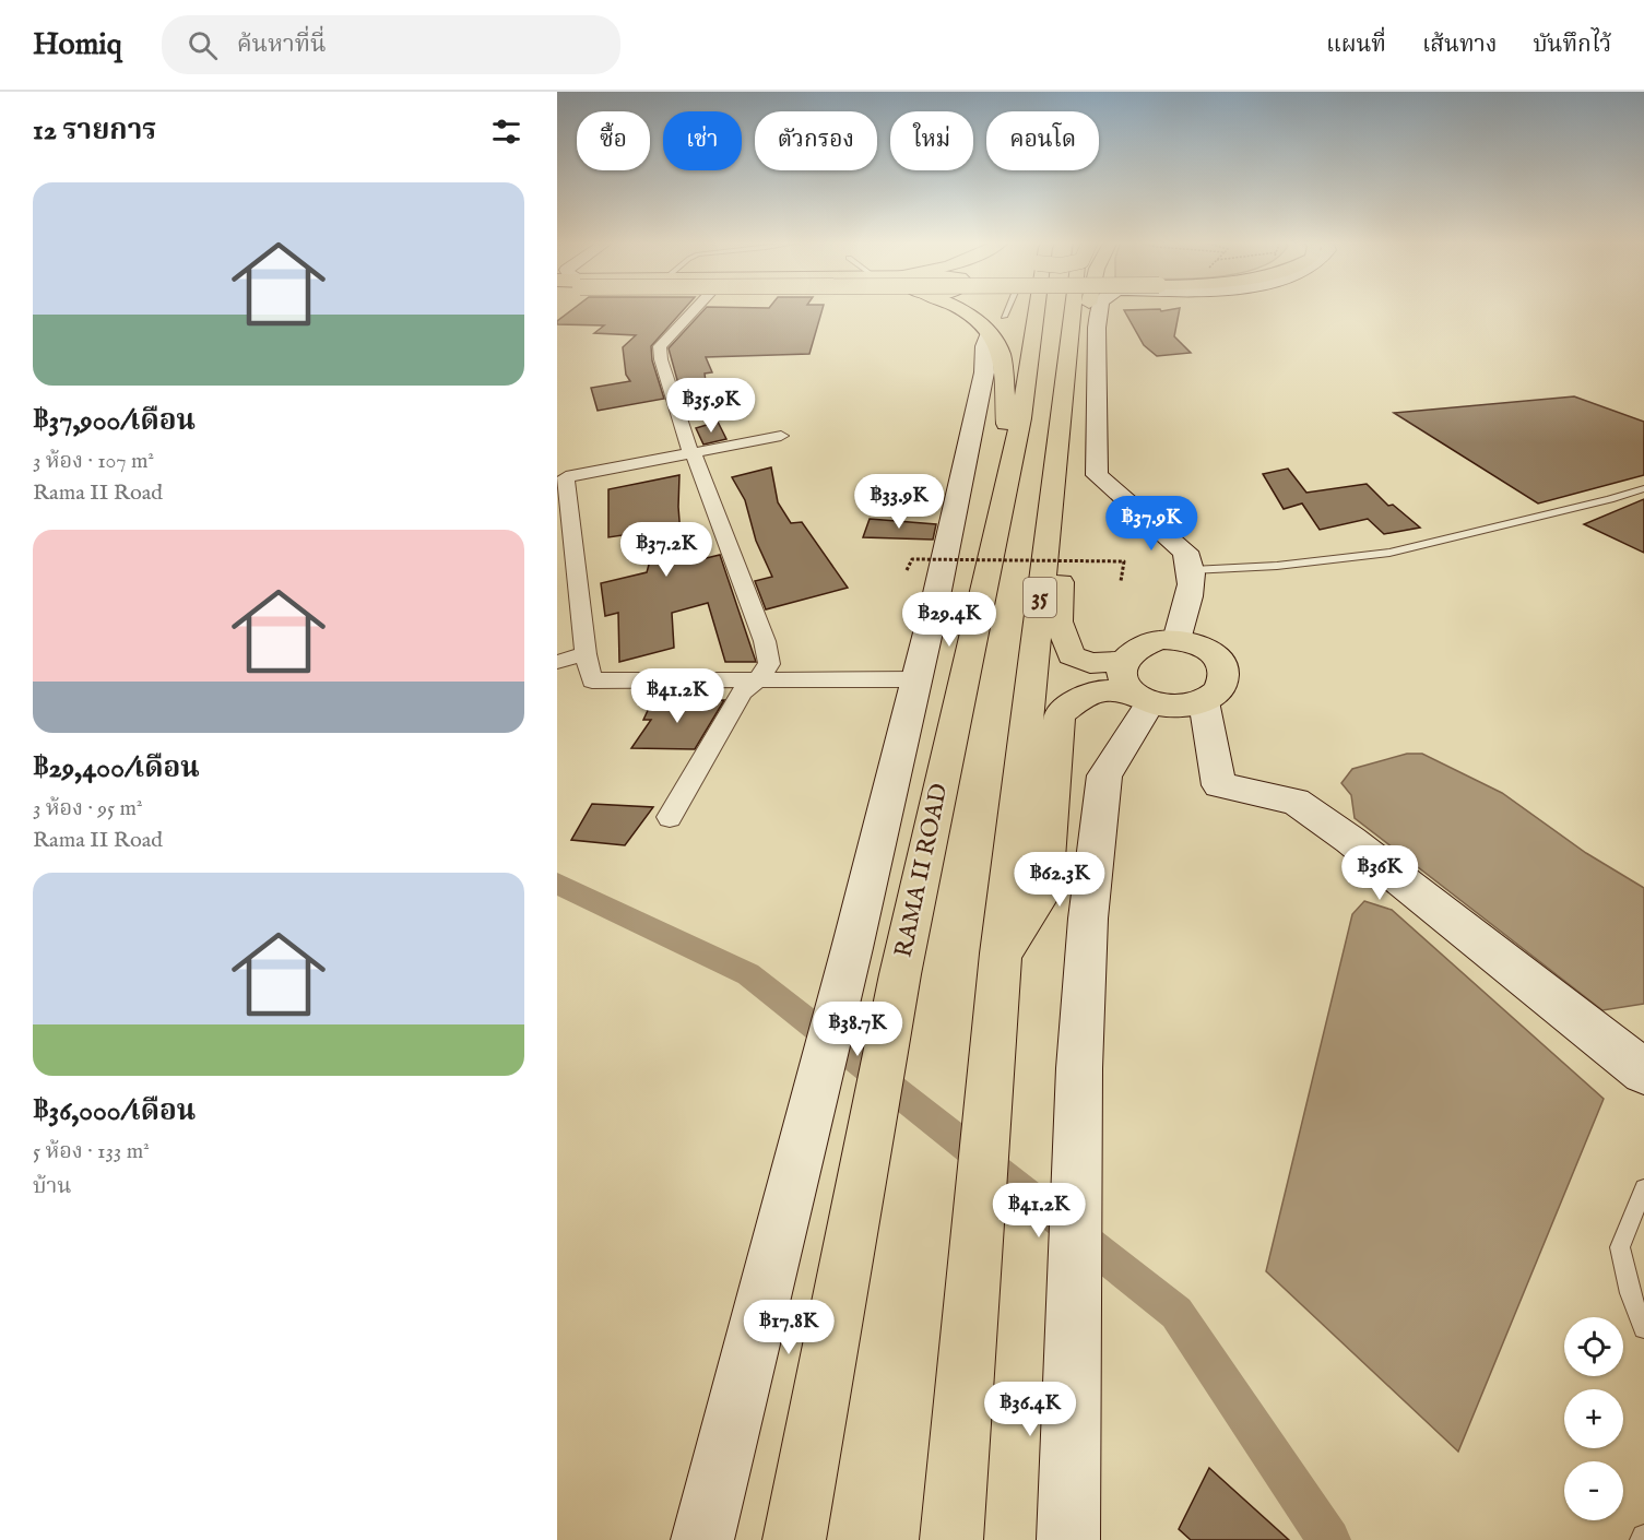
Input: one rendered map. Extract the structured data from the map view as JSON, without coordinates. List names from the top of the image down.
{
  "streets": {
    "main road": ["35", "RAMA II ROAD"]
  },
  "page": {
    "header": "Homiq",
    "search": "ค้นหาที่นี่",
    "nav": ["แผนที่", "เส้นทาง", "บันทึกไว้"],
    "heading": "12 รายการ",
    "chip": [
      "ซื้อ",
      "เช่า",
      "ตัวกรอง",
      "ใหม่",
      "คอนโด"
    ],
    "list": [
      {
        "name": "฿37,900/เดือน",
        "note": "3 ห้อง · 107 m² · Rama II Road"
      },
      {
        "name": "฿29,400/เดือน",
        "note": "3 ห้อง · 95 m² · Rama II Road"
      },
      {
        "name": "฿36,000/เดือน",
        "note": "5 ห้อง · 133 m² · บ้าน"
      }
    ],
    "price": [
      "฿35.9K",
      "฿33.9K",
      "฿37.9K",
      "฿37.2K",
      "฿29.4K",
      "฿41.2K",
      "฿36K",
      "฿62.3K",
      "฿38.7K",
      "฿41.2K",
      "฿17.8K",
      "฿36.4K"
    ],
    "map_buttons": ["+", "−"]
  }
}
